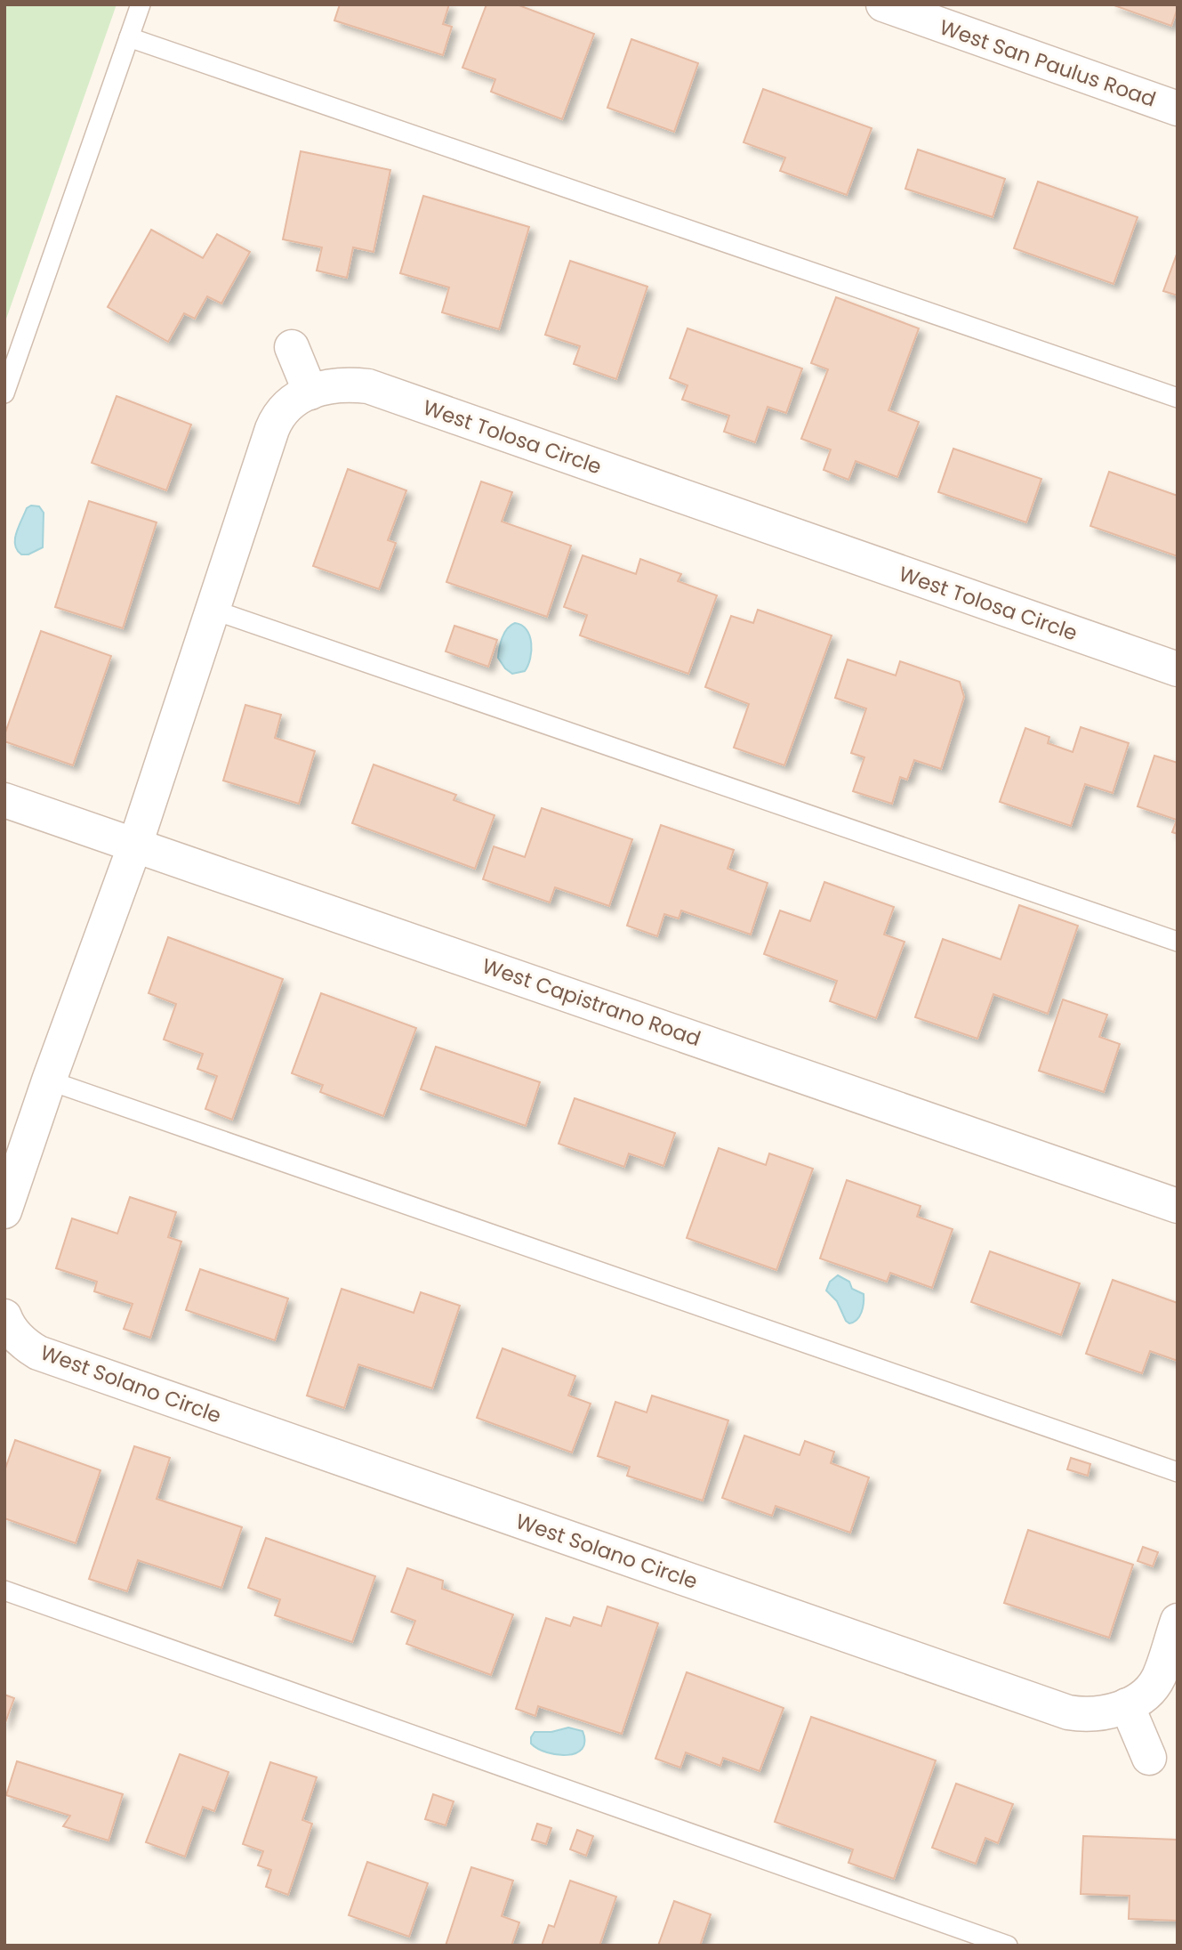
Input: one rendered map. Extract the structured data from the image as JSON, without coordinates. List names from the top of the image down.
{
  "streets": {
    "street": [
      "West San Paulus Road",
      "West Tolosa Circle",
      "West Capistrano Road",
      "West Solano Circle"
    ]
  },
  "crossings": [
    ["West Tolosa Circle", "West Capistrano Road"]
  ]
}
